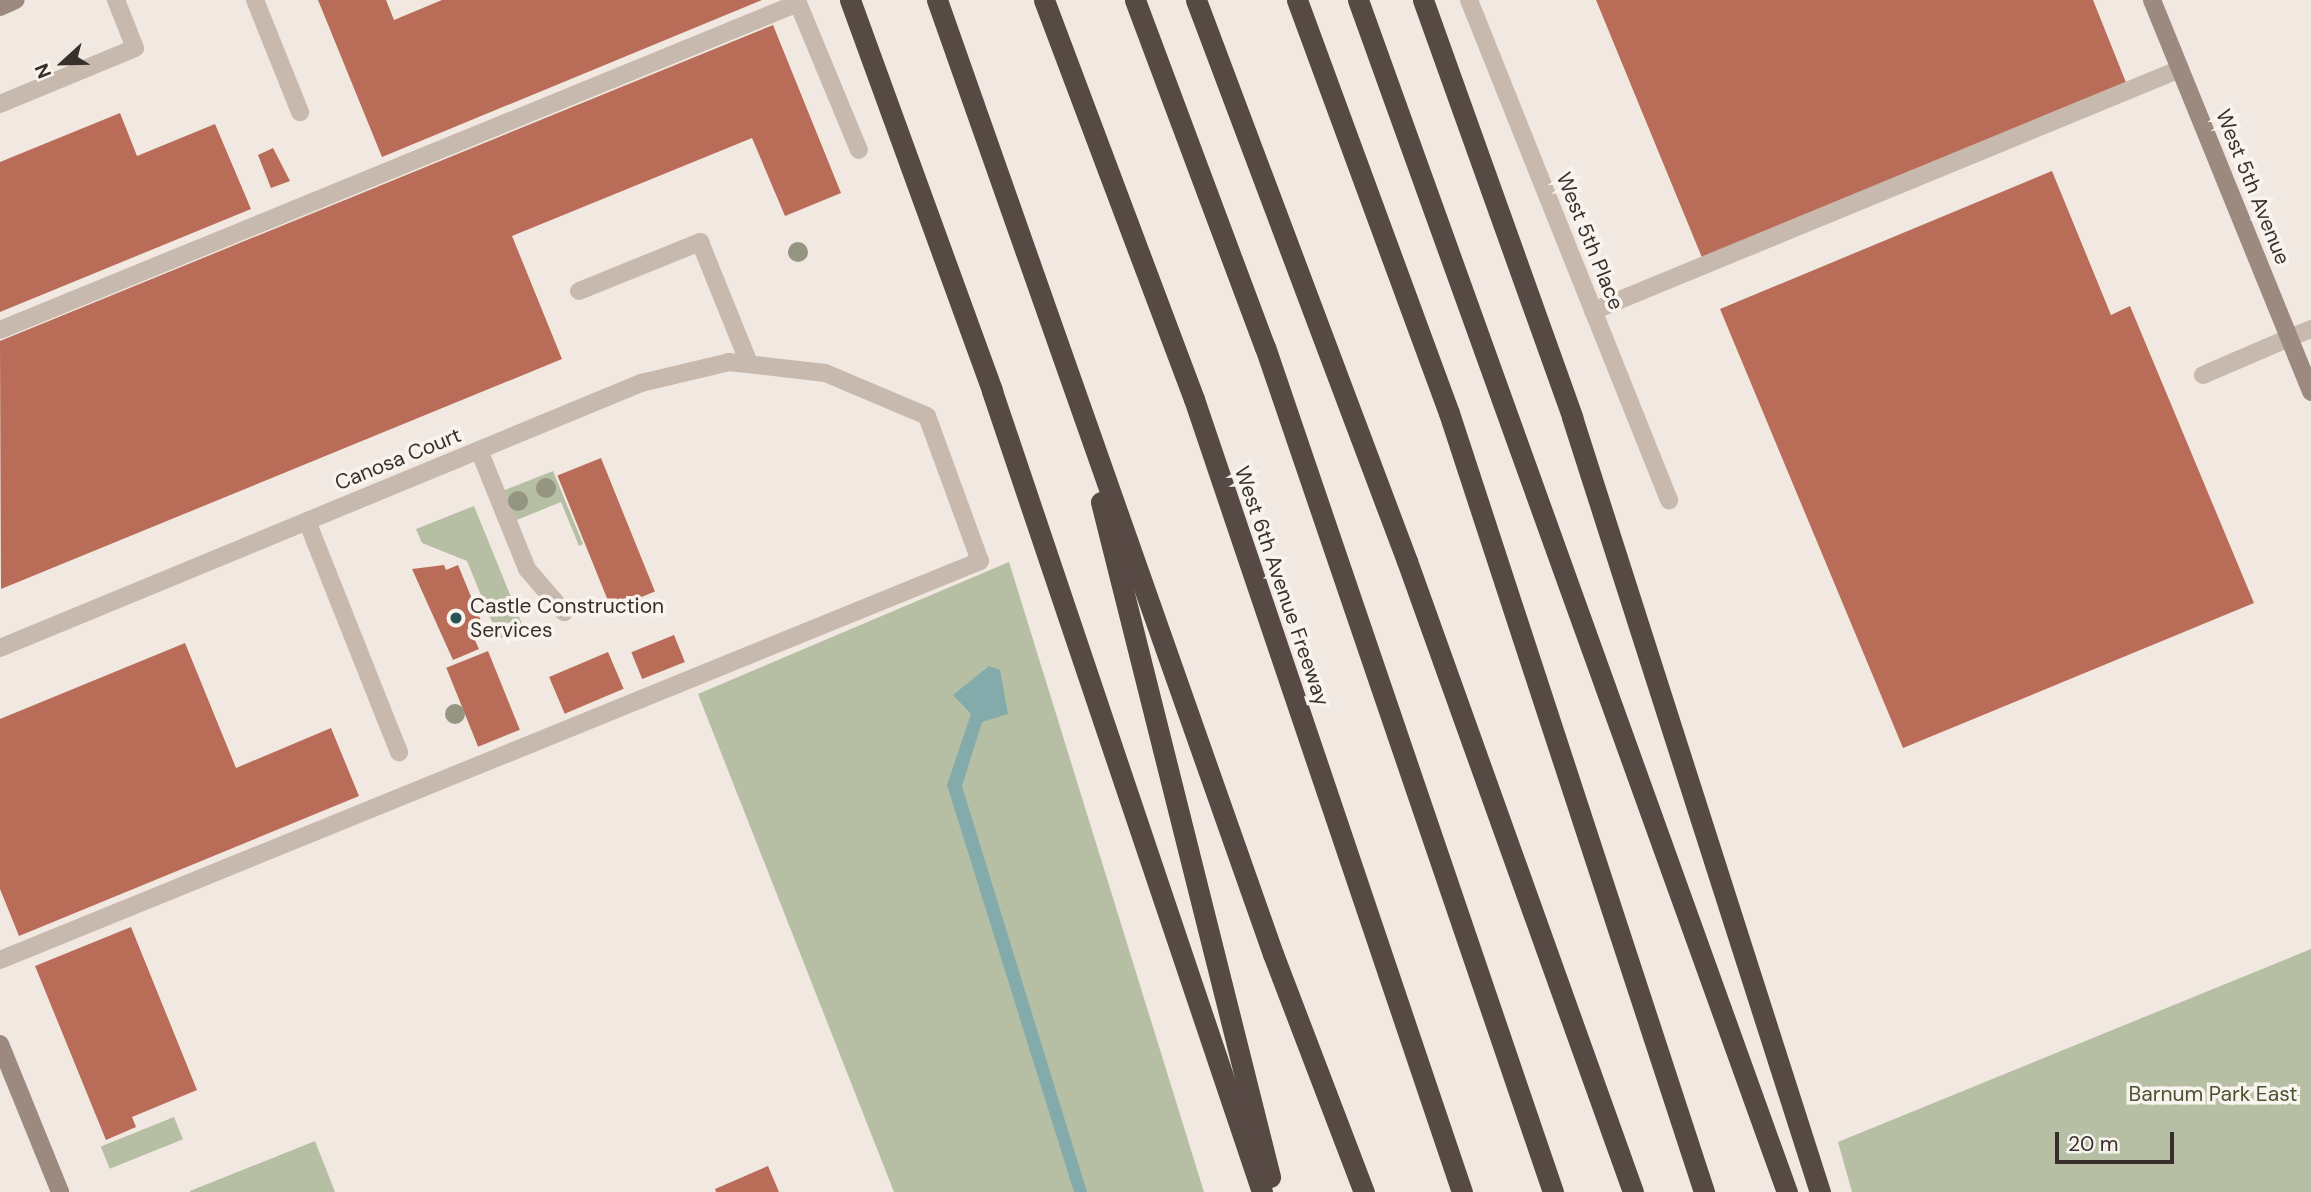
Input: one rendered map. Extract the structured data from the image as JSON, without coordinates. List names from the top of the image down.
{
  "streets": {
    "highway": ["West 6th Avenue Freeway"],
    "street": ["West 5th Avenue", "West 5th Place", "Canosa Court"]
  },
  "parks": ["Barnum Park East"],
  "places": ["Castle Construction Services"],
  "scale_bar": "20 m",
  "north": "left"
}
